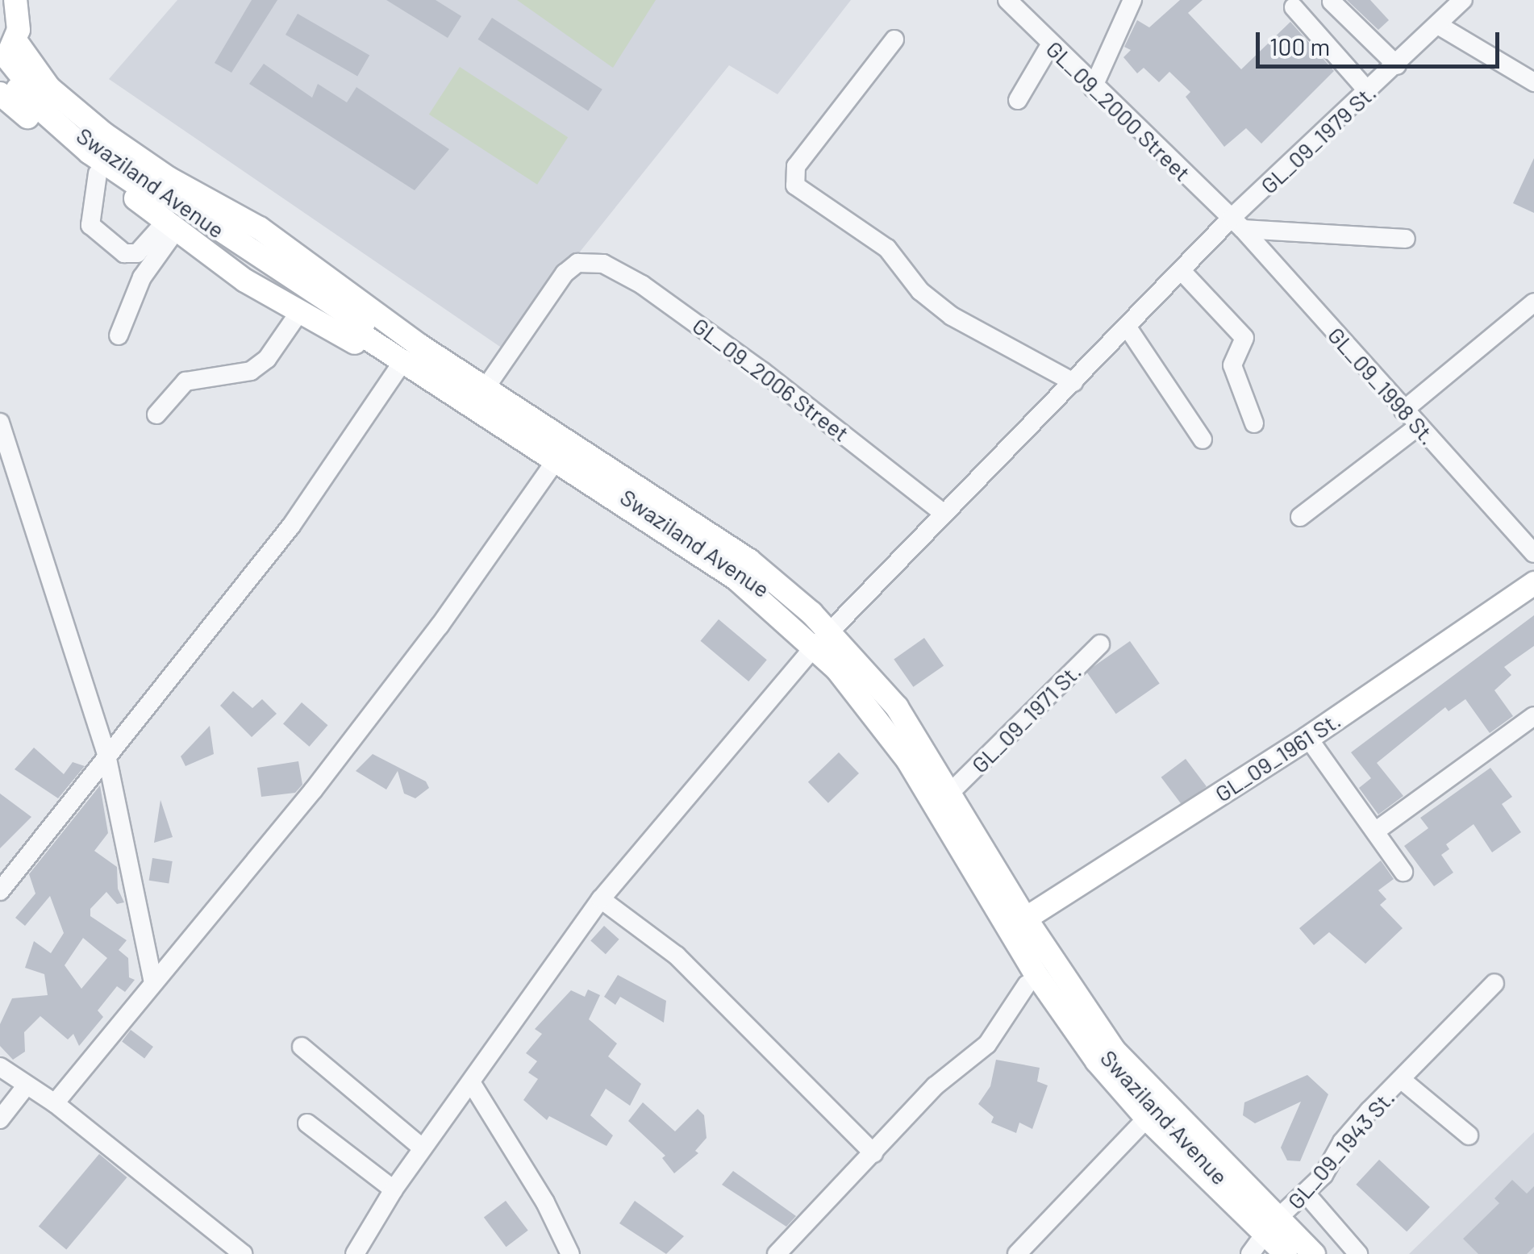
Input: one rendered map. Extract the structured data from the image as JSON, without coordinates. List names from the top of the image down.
{
  "streets": {
    "main road": ["Swaziland Avenue", "GL_09_1961 St."],
    "street": [
      "GL_09_2000 Street",
      "GL_09_1979 St.",
      "GL_09_2006 Street",
      "GL_09_1998 St.",
      "GL_09_1971 St.",
      "GL_09_1943 St."
    ]
  },
  "crossings": [
    ["GL_09_2000 Street", "GL_09_1979 St."],
    ["GL_09_2000 Street", "GL_09_1998 St."],
    ["GL_09_1979 St.", "Swaziland Avenue"],
    ["GL_09_1979 St.", "GL_09_2006 Street"],
    ["GL_09_1979 St.", "GL_09_1998 St."],
    ["Swaziland Avenue", "GL_09_1961 St."]
  ],
  "scale_bar": "100 m"
}
